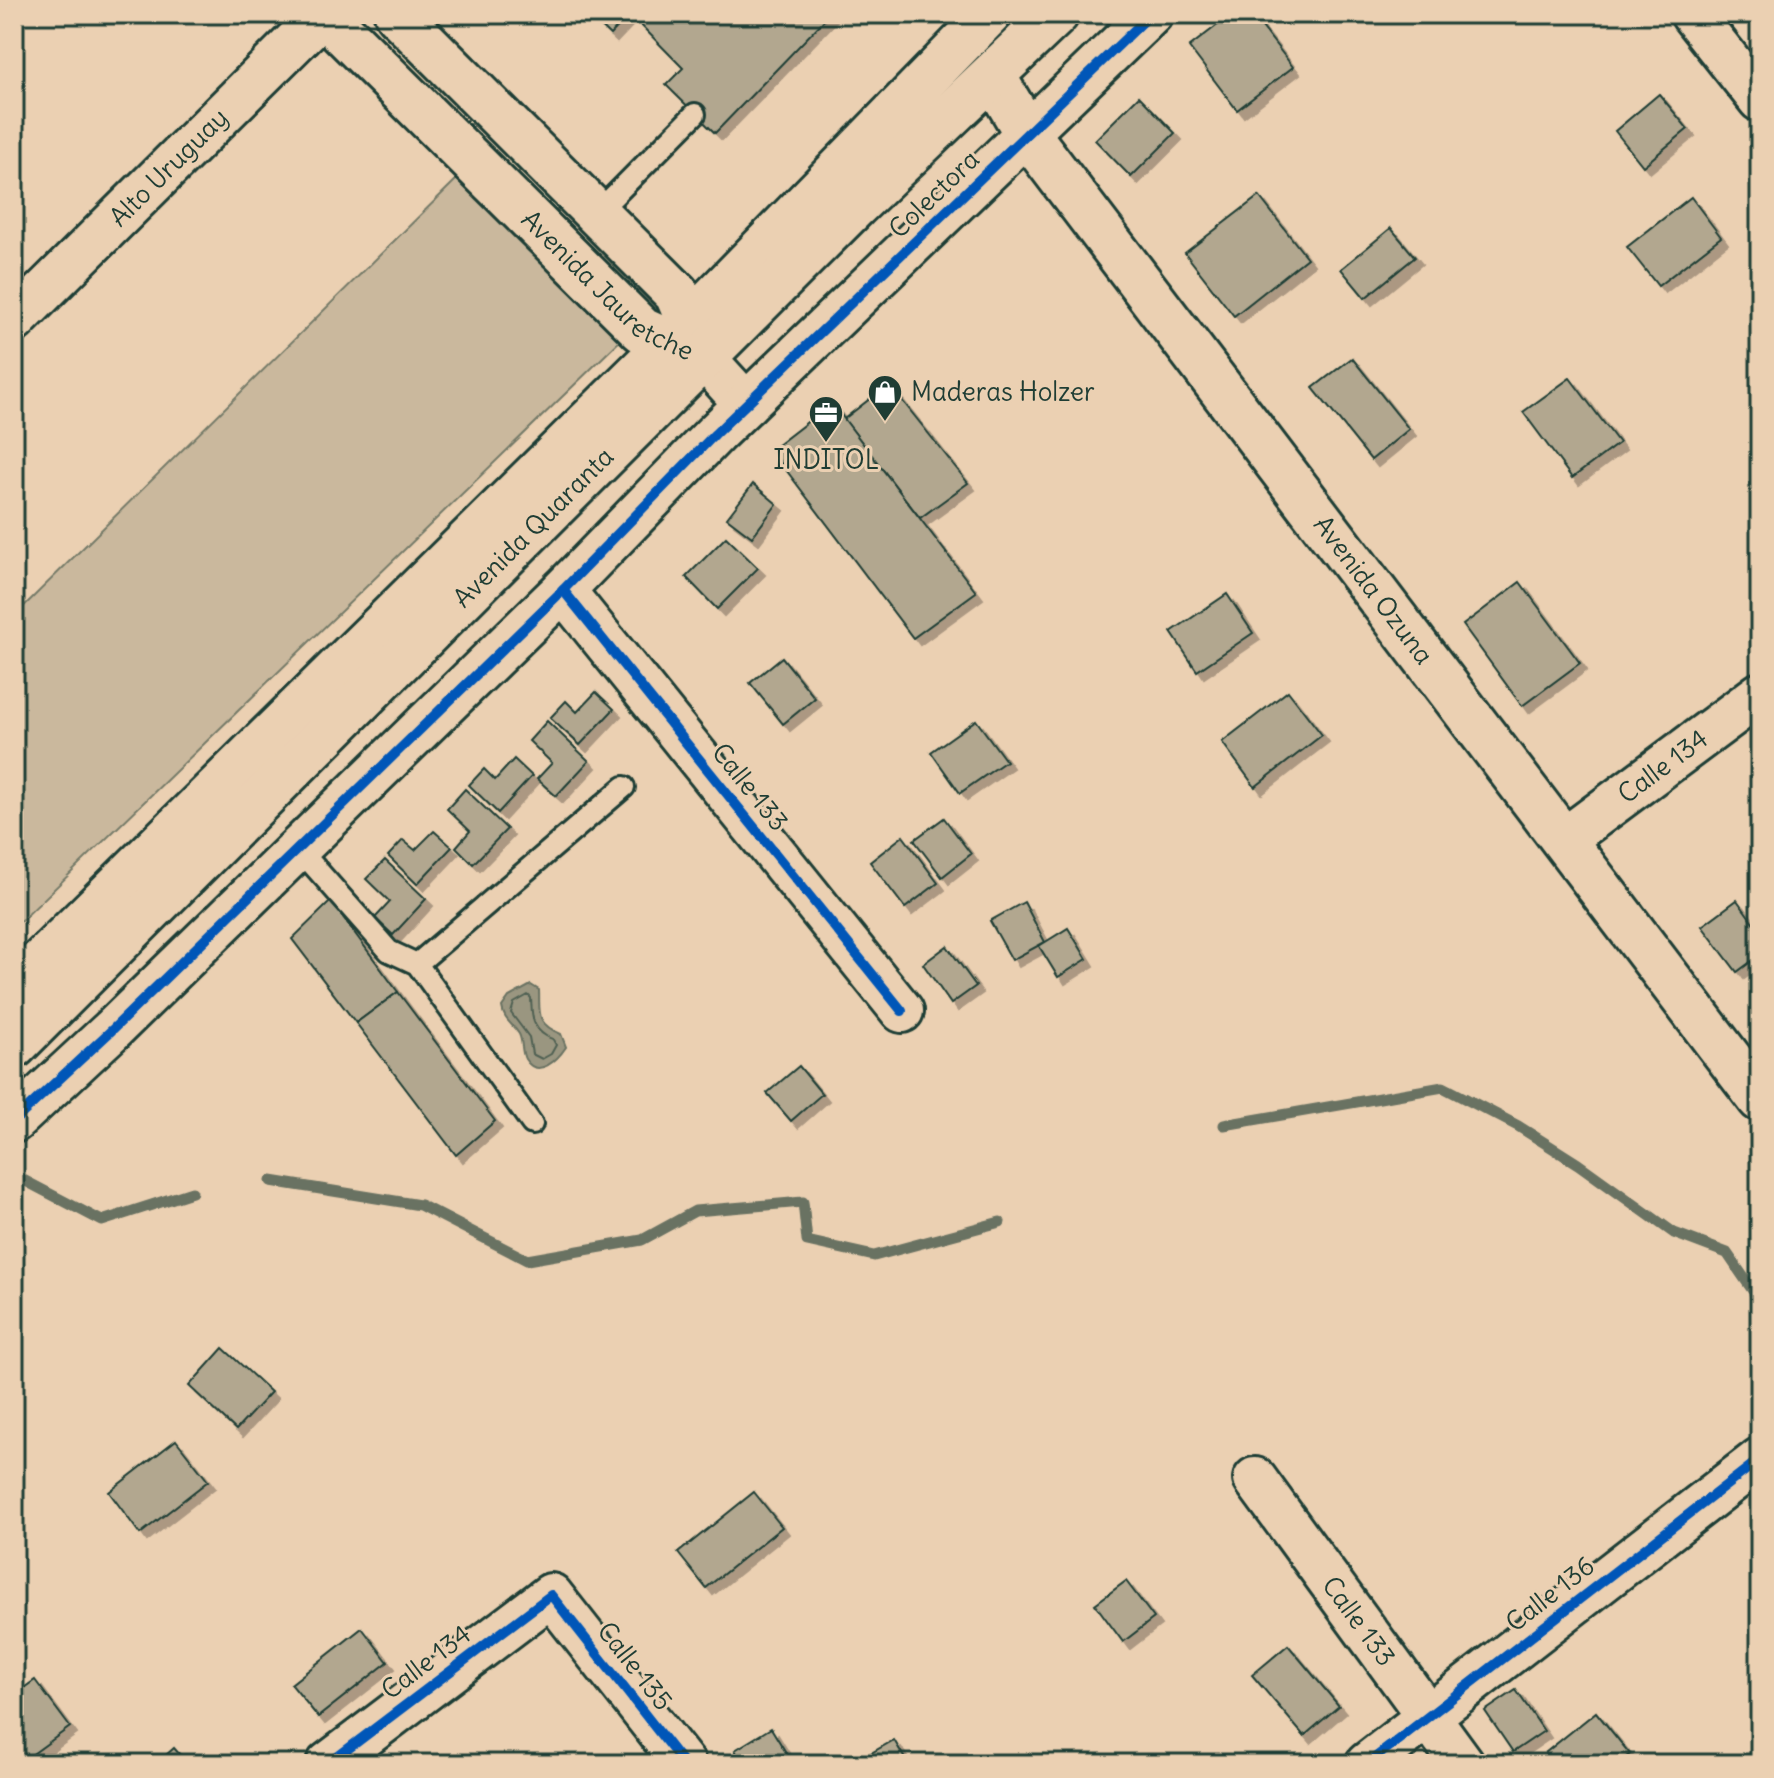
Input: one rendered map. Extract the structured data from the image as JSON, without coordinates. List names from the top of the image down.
{
  "streets": {
    "main road": ["Avenida Jauretche", "Avenida Quaranta", "Avenida Ozuna"],
    "street": [
      "Alto Uruguay",
      "Colectora",
      "Calle 134",
      "Calle 133",
      "Calle 136",
      "Calle 135"
    ]
  },
  "crossings": [
    ["Alto Uruguay", "Avenida Jauretche"],
    ["Colectora", "Avenida Ozuna"],
    ["Colectora", "Calle 133"],
    ["Avenida Jauretche", "Avenida Quaranta"],
    ["Avenida Quaranta", "Avenida Ozuna"],
    ["Avenida Ozuna", "Calle 134"],
    ["Calle 134", "Calle 135"],
    ["Calle 133", "Calle 136"]
  ],
  "places": {
    "shop": ["Maderas Holzer"],
    "office": ["INDITOL"]
  }
}
